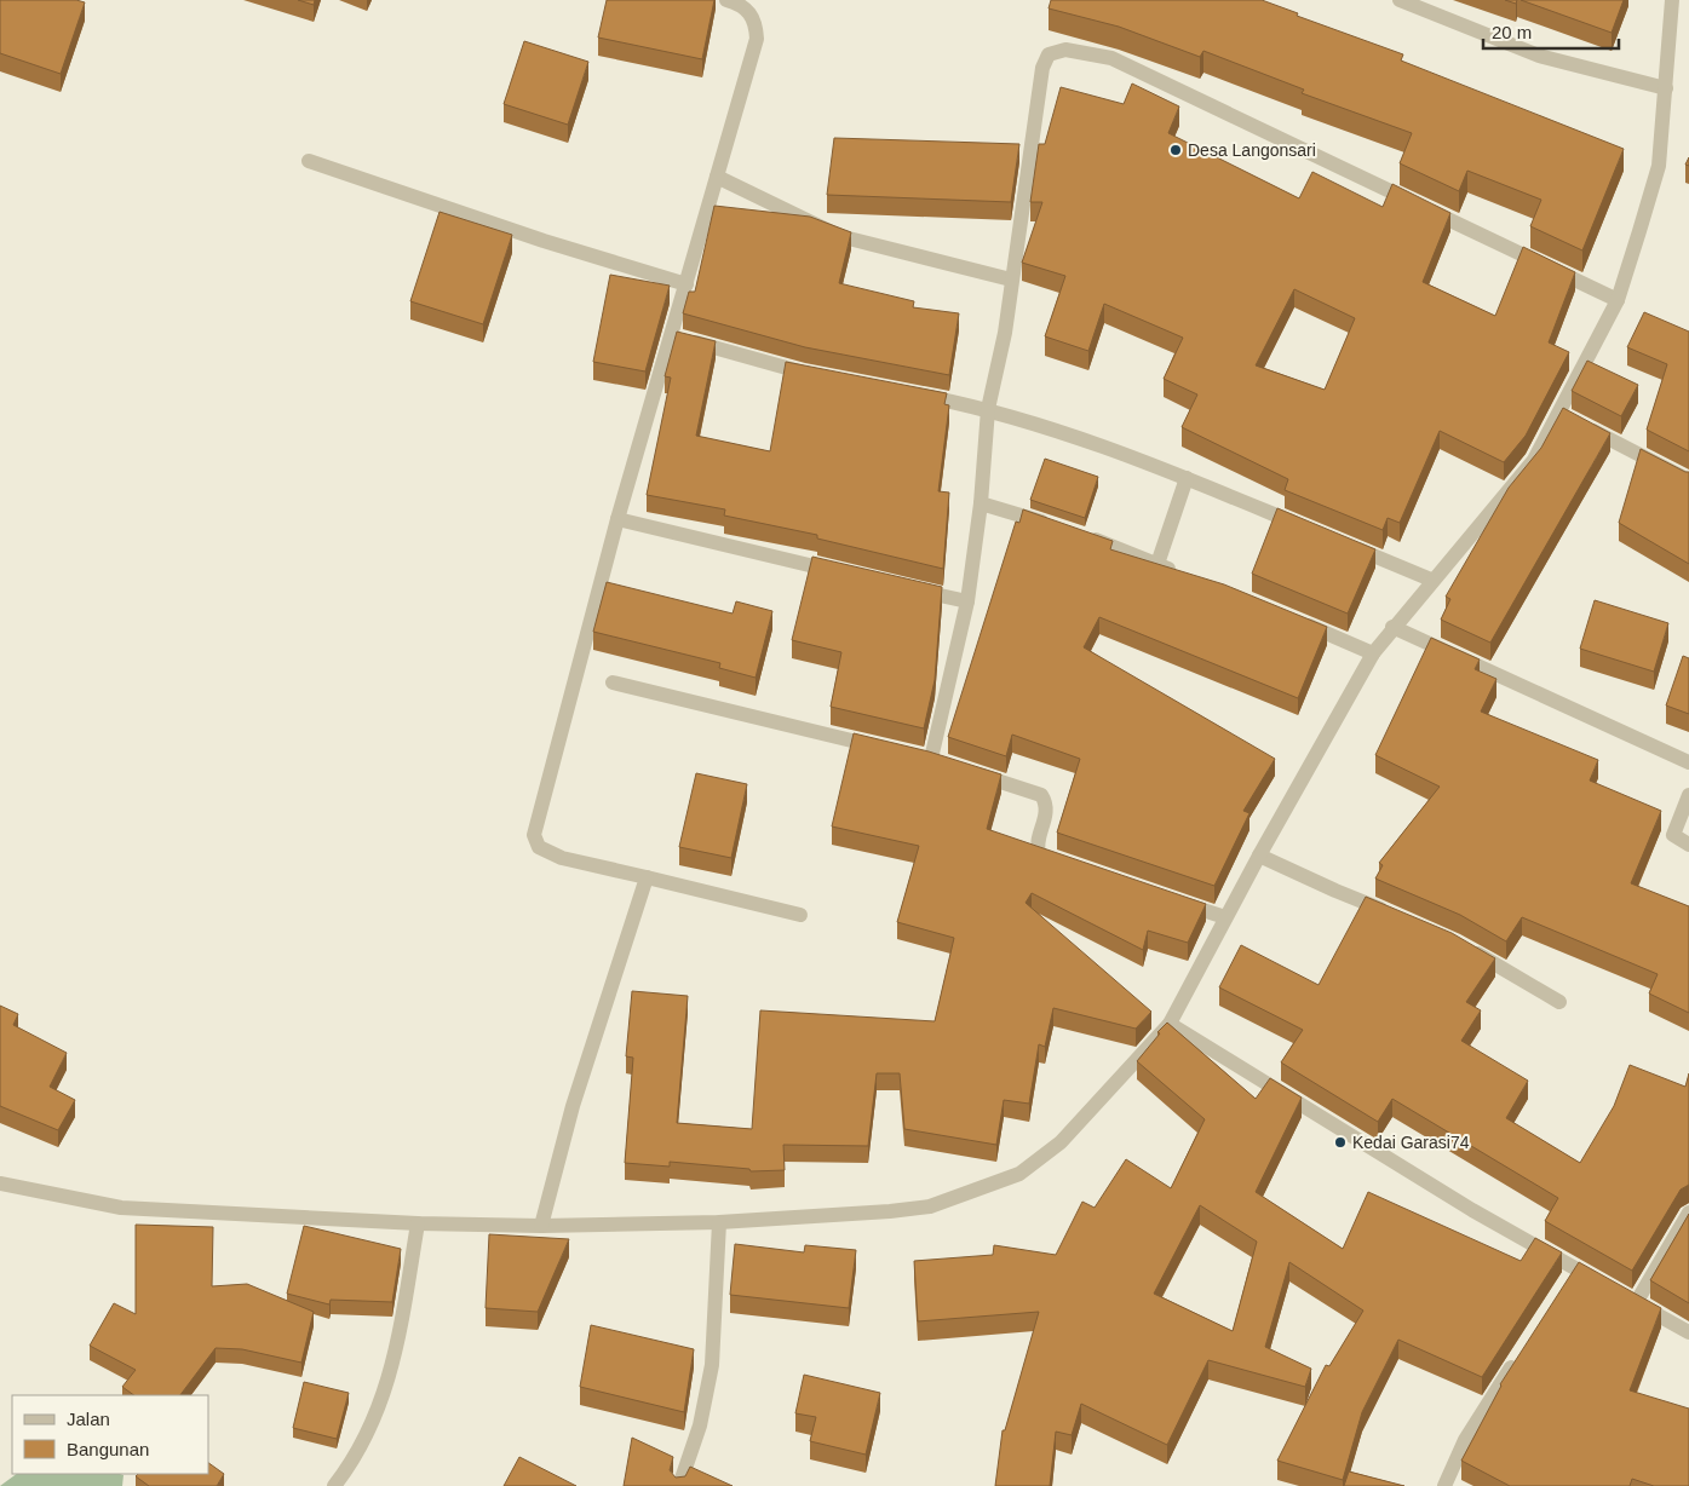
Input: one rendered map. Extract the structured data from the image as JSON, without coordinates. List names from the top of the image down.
{
  "places": ["Desa Langonsari", "Kedai Garasi74"],
  "legend": ["Jalan", "Bangunan"],
  "scale_bar": "20 m"
}
